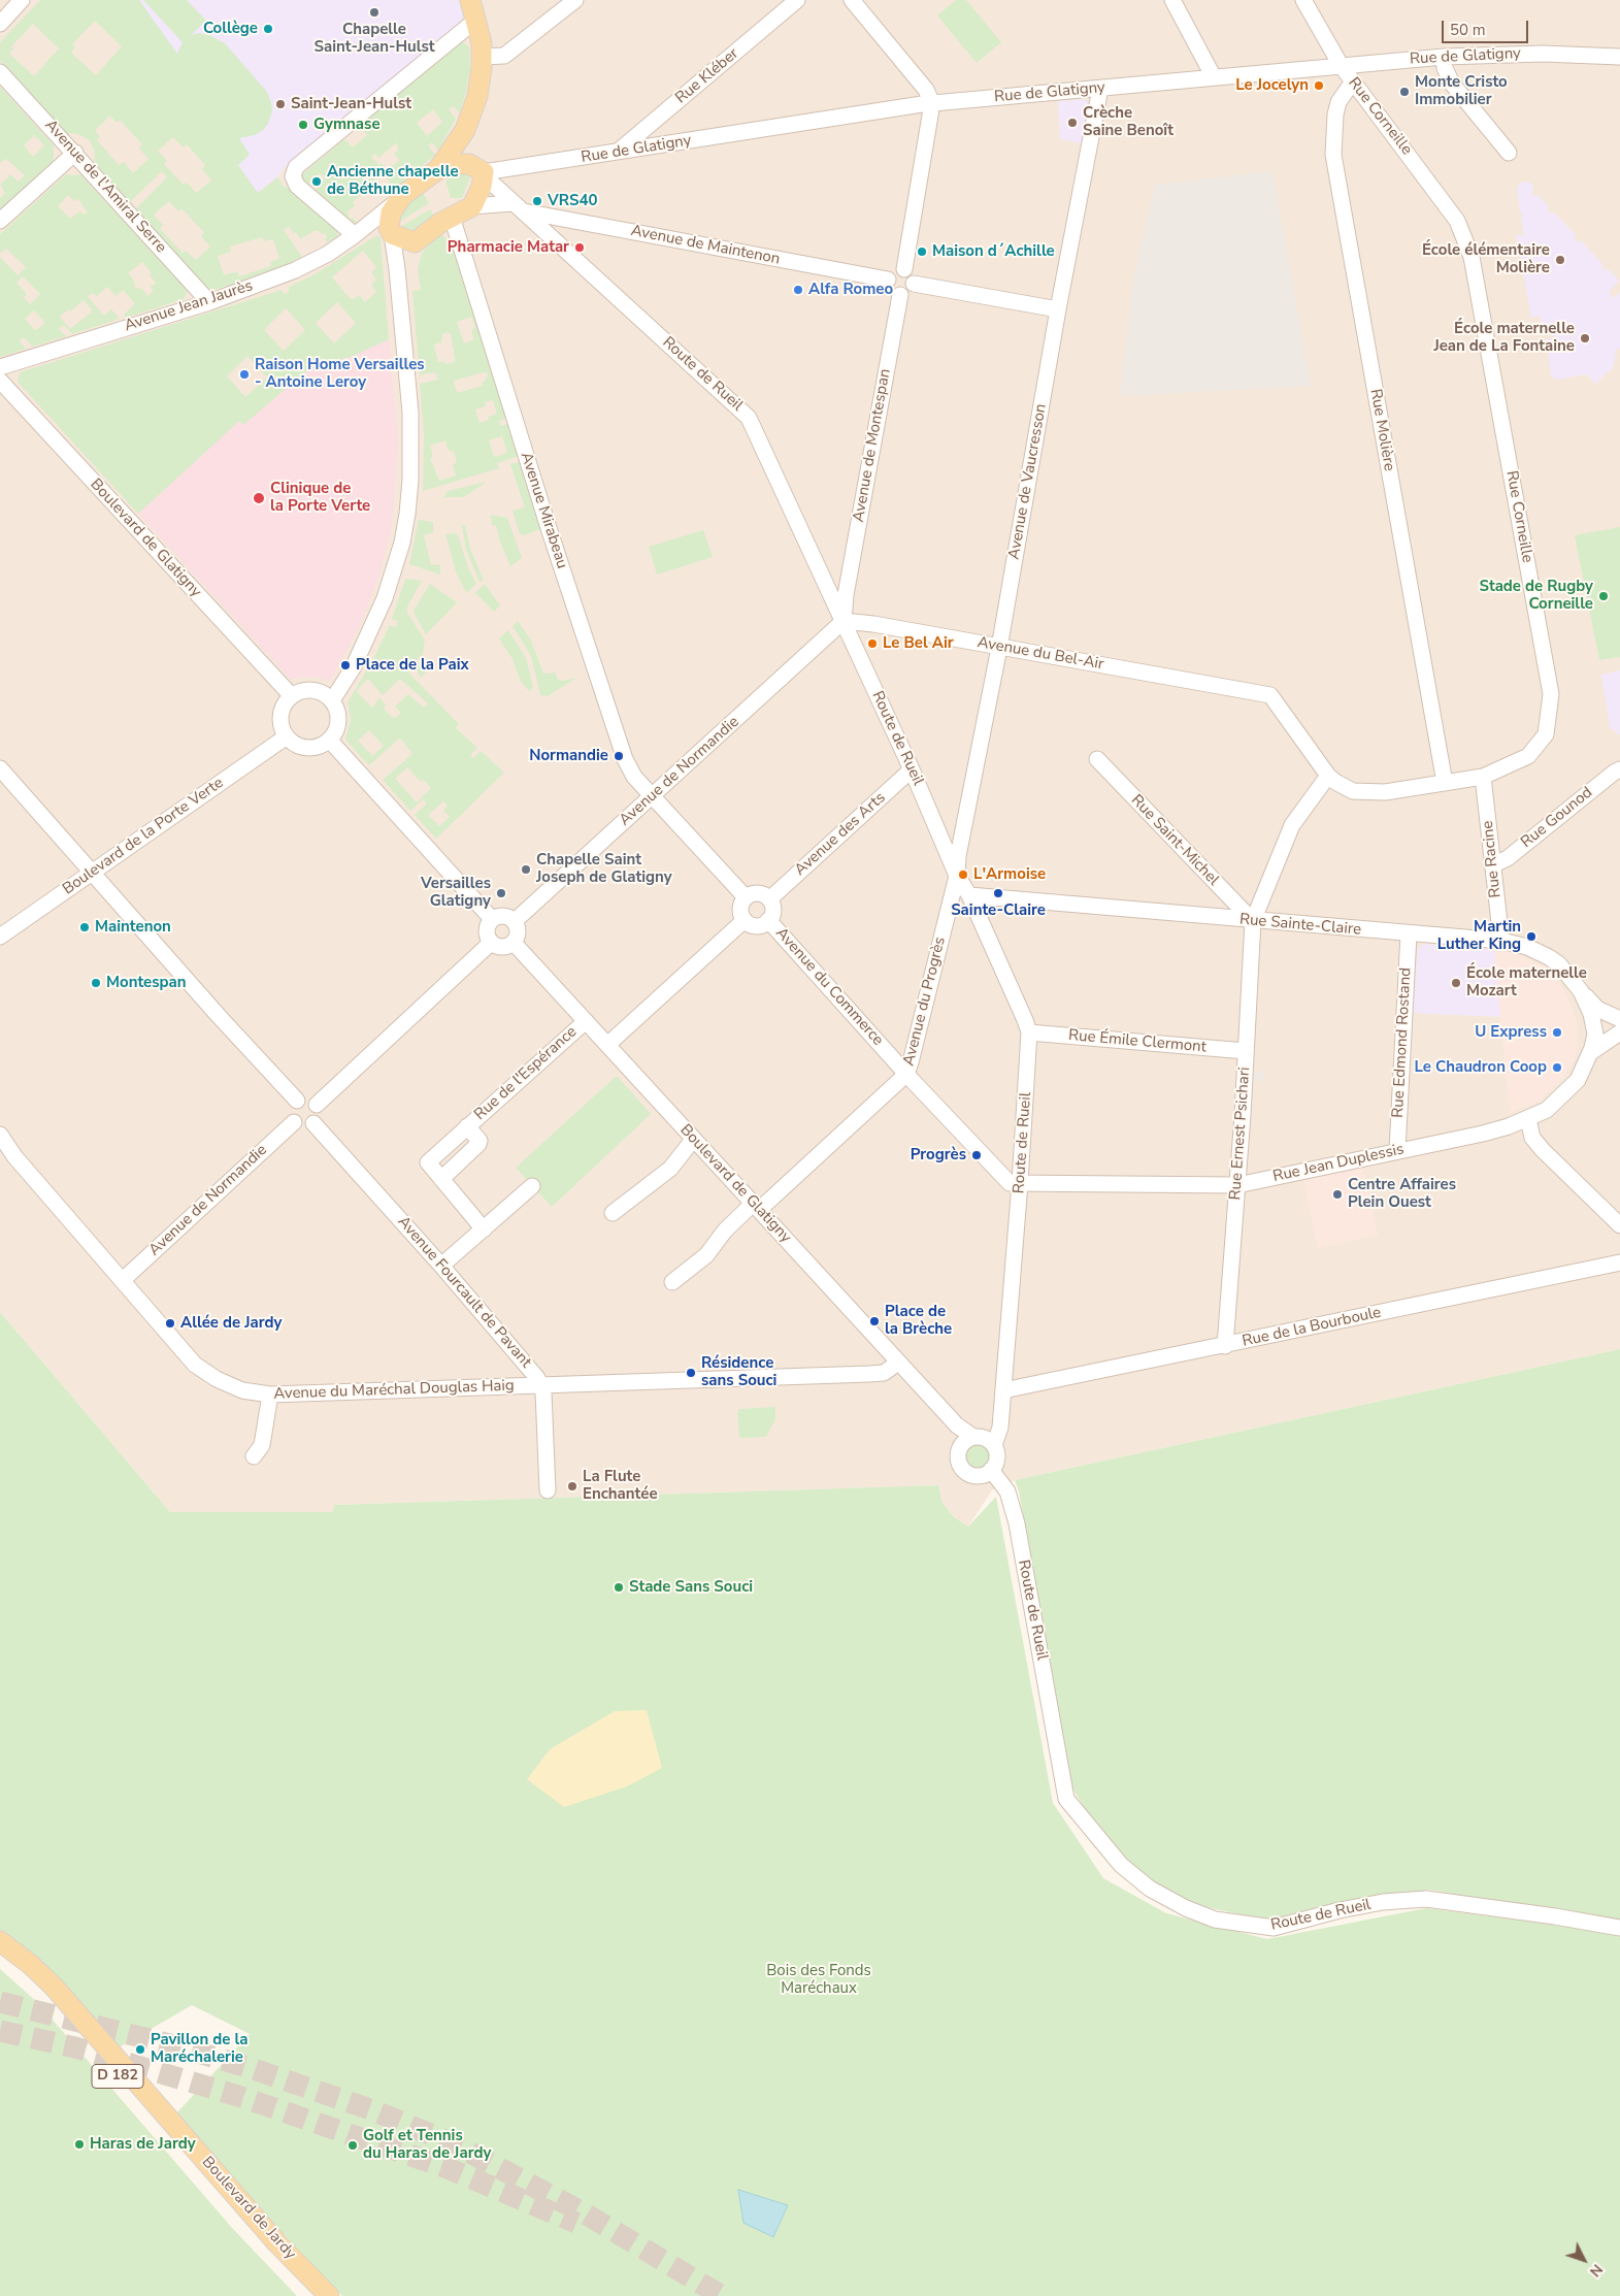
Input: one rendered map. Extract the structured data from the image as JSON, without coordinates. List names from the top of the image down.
{
  "streets": {
    "main road": ["D 182", "Boulevard de Jardy"],
    "street": [
      "Rue de Glatigny",
      "Rue Kléber",
      "Rue Corneille",
      "Avenue de l'Amiral Serre",
      "Avenue de Maintenon",
      "Avenue Jean Jaurès",
      "Route de Rueil",
      "Rue Molière",
      "Avenue de Montespan",
      "Avenue de Vaucresson",
      "Avenue Mirabeau",
      "Boulevard de Glatigny",
      "Avenue du Bel-Air",
      "Avenue de Normandie",
      "Rue Gounod",
      "Avenue des Arts",
      "Boulevard de la Porte Verte",
      "Rue Saint-Michel",
      "Rue Racine",
      "Rue Sainte-Claire",
      "Avenue du Commerce",
      "Avenue du Progrès",
      "Rue Émile Clermont",
      "Rue Edmond Rostand",
      "Rue de l'Espérance",
      "Rue Ernest Psichari",
      "Rue Jean Duplessis",
      "Avenue Fourcault de Pavant",
      "Rue de la Bourboule",
      "Avenue du Maréchal Douglas Haig"
    ]
  },
  "crossings": [
    ["Rue de Glatigny", "Rue Kléber"],
    ["Rue de Glatigny", "Rue Corneille"],
    ["Rue de Glatigny", "Route de Rueil"],
    ["Rue de Glatigny", "Avenue de Vaucresson"],
    ["Rue Corneille", "Rue Molière"],
    ["Rue Corneille", "Avenue du Bel-Air"],
    ["Rue Corneille", "Rue Racine"],
    ["Rue Corneille", "Rue Ernest Psichari"],
    ["Avenue de l'Amiral Serre", "Avenue Jean Jaurès"],
    ["Avenue de Maintenon", "Route de Rueil"],
    ["Avenue de Maintenon", "Avenue de Montespan"],
    ["Route de Rueil", "Avenue de Montespan"],
    ["Route de Rueil", "Avenue de Vaucresson"],
    ["Route de Rueil", "Boulevard de Glatigny"],
    ["Route de Rueil", "Avenue du Bel-Air"],
    ["Route de Rueil", "Avenue de Normandie"],
    ["Route de Rueil", "Avenue des Arts"],
    ["Route de Rueil", "Rue Sainte-Claire"],
    ["Route de Rueil", "Avenue du Commerce"],
    ["Route de Rueil", "Avenue du Progrès"],
    ["Route de Rueil", "Rue Émile Clermont"],
    ["Route de Rueil", "Rue Jean Duplessis"],
    ["Route de Rueil", "Rue de la Bourboule"],
    ["Avenue de Montespan", "Avenue du Bel-Air"],
    ["Avenue de Montespan", "Avenue de Normandie"],
    ["Avenue de Vaucresson", "Avenue du Bel-Air"],
    ["Avenue de Vaucresson", "Rue Sainte-Claire"],
    ["Avenue de Vaucresson", "Avenue du Progrès"],
    ["Avenue Mirabeau", "Avenue de Normandie"],
    ["Boulevard de Glatigny", "Avenue de Normandie"],
    ["Boulevard de Glatigny", "Boulevard de la Porte Verte"],
    ["Boulevard de Glatigny", "Avenue du Progrès"],
    ["Boulevard de Glatigny", "Rue de l'Espérance"],
    ["Boulevard de Glatigny", "Avenue du Maréchal Douglas Haig"],
    ["Avenue du Bel-Air", "Avenue de Normandie"],
    ["Avenue de Normandie", "Avenue Fourcault de Pavant"],
    ["Avenue de Normandie", "Avenue du Maréchal Douglas Haig"],
    ["Rue Gounod", "Rue Racine"],
    ["Avenue des Arts", "Avenue du Commerce"],
    ["Rue Saint-Michel", "Rue Sainte-Claire"],
    ["Rue Saint-Michel", "Rue Ernest Psichari"],
    ["Rue Racine", "Rue Sainte-Claire"],
    ["Rue Sainte-Claire", "Avenue du Progrès"],
    ["Rue Sainte-Claire", "Rue Edmond Rostand"],
    ["Rue Sainte-Claire", "Rue Ernest Psichari"],
    ["Rue Sainte-Claire", "Rue Jean Duplessis"],
    ["Avenue du Commerce", "Avenue du Progrès"],
    ["Avenue du Commerce", "Rue Jean Duplessis"],
    ["Rue Émile Clermont", "Rue Ernest Psichari"],
    ["Rue Edmond Rostand", "Rue Jean Duplessis"],
    ["Rue Ernest Psichari", "Rue Jean Duplessis"],
    ["Rue Ernest Psichari", "Rue de la Bourboule"],
    ["Avenue Fourcault de Pavant", "Avenue du Maréchal Douglas Haig"]
  ],
  "parks": ["Bois des Fonds Maréchaux"],
  "places": [
    "Chapelle Saint-Jean-Hulst",
    "Collège",
    "Le Jocelyn",
    "Monte Cristo Immobilier",
    "Saint-Jean-Hulst",
    "Crèche Saine Benoît",
    "Gymnase",
    "Ancienne chapelle de Béthune",
    "VRS40",
    "Pharmacie Matar",
    "Maison d´Achille",
    "École élémentaire Molière",
    "Alfa Romeo",
    "École maternelle Jean de La Fontaine",
    "Raison Home Versailles - Antoine Leroy",
    "Clinique de la Porte Verte",
    "Stade de Rugby Corneille",
    "Le Bel Air",
    "Place de la Paix",
    "Normandie",
    "Chapelle Saint Joseph de Glatigny",
    "L'Armoise",
    "Versailles Glatigny",
    "Sainte-Claire",
    "Maintenon",
    "Martin Luther King",
    "Montespan",
    "École maternelle Mozart",
    "U Express",
    "Le Chaudron Coop",
    "Progrès",
    "Centre Affaires Plein Ouest",
    "Place de la Brèche",
    "Allée de Jardy",
    "Résidence sans Souci",
    "La Flute Enchantée",
    "Stade Sans Souci",
    "Pavillon de la Maréchalerie",
    "Haras de Jardy",
    "Golf et Tennis du Haras de Jardy"
  ],
  "scale_bar": "50 m",
  "north": "bottom right"
}
